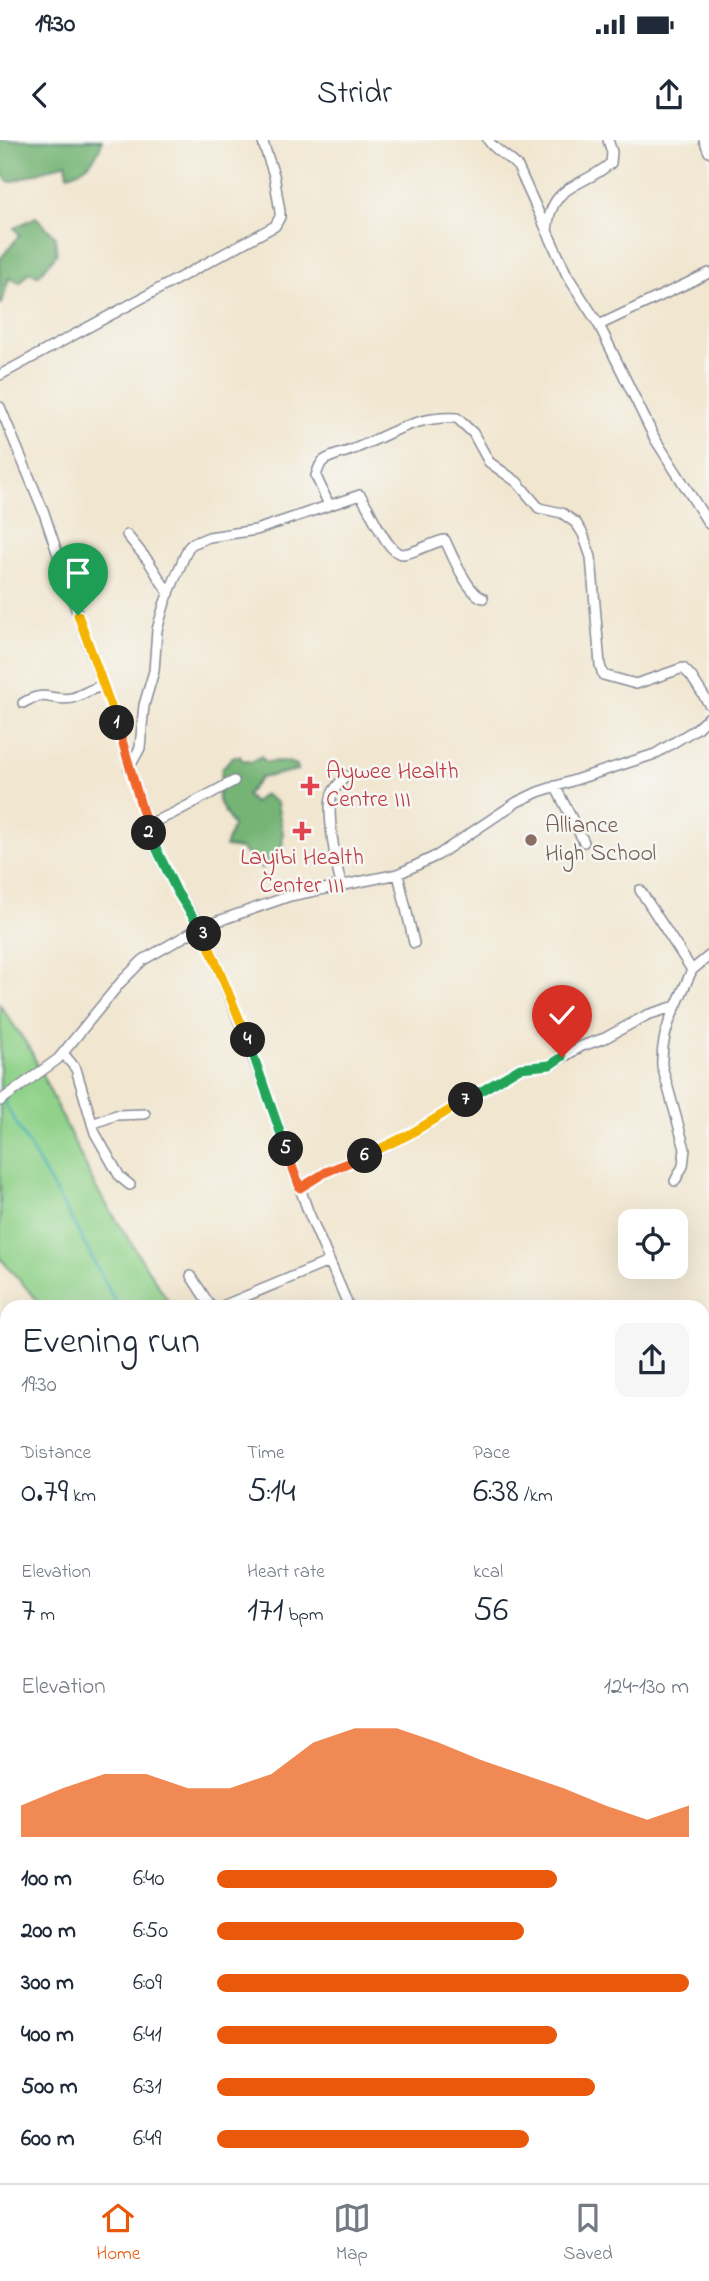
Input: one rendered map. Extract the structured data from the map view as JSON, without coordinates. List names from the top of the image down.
{
  "places": {
    "health": ["Aywee Health Centre III", "Layibi Health Center III"],
    "other": ["Alliance High School"]
  },
  "page": {
    "status": "19:30",
    "header": "Stridr",
    "pins": [
      "1",
      "2",
      "3",
      "4",
      "7",
      "5",
      "6"
    ],
    "heading": ["Evening run", "19:30"],
    "stats": [
      ["Distance", "0.79 km"],
      ["Time", "5:14"],
      ["Pace", "6:38 /km"],
      ["Elevation", "7 m"],
      ["Heart rate", "171 bpm"],
      ["kcal", "56"]
    ],
    "chart": ["Elevation", "124–130 m"],
    "list": [
      {
        "name": "100 m",
        "note": "6:40"
      },
      {
        "name": "200 m",
        "note": "6:50"
      },
      {
        "name": "300 m",
        "note": "6:09"
      },
      {
        "name": "400 m",
        "note": "6:41"
      },
      {
        "name": "500 m",
        "note": "6:31"
      },
      {
        "name": "600 m",
        "note": "6:49"
      }
    ],
    "tabs": ["Home", "Map", "Saved"]
  }
}
